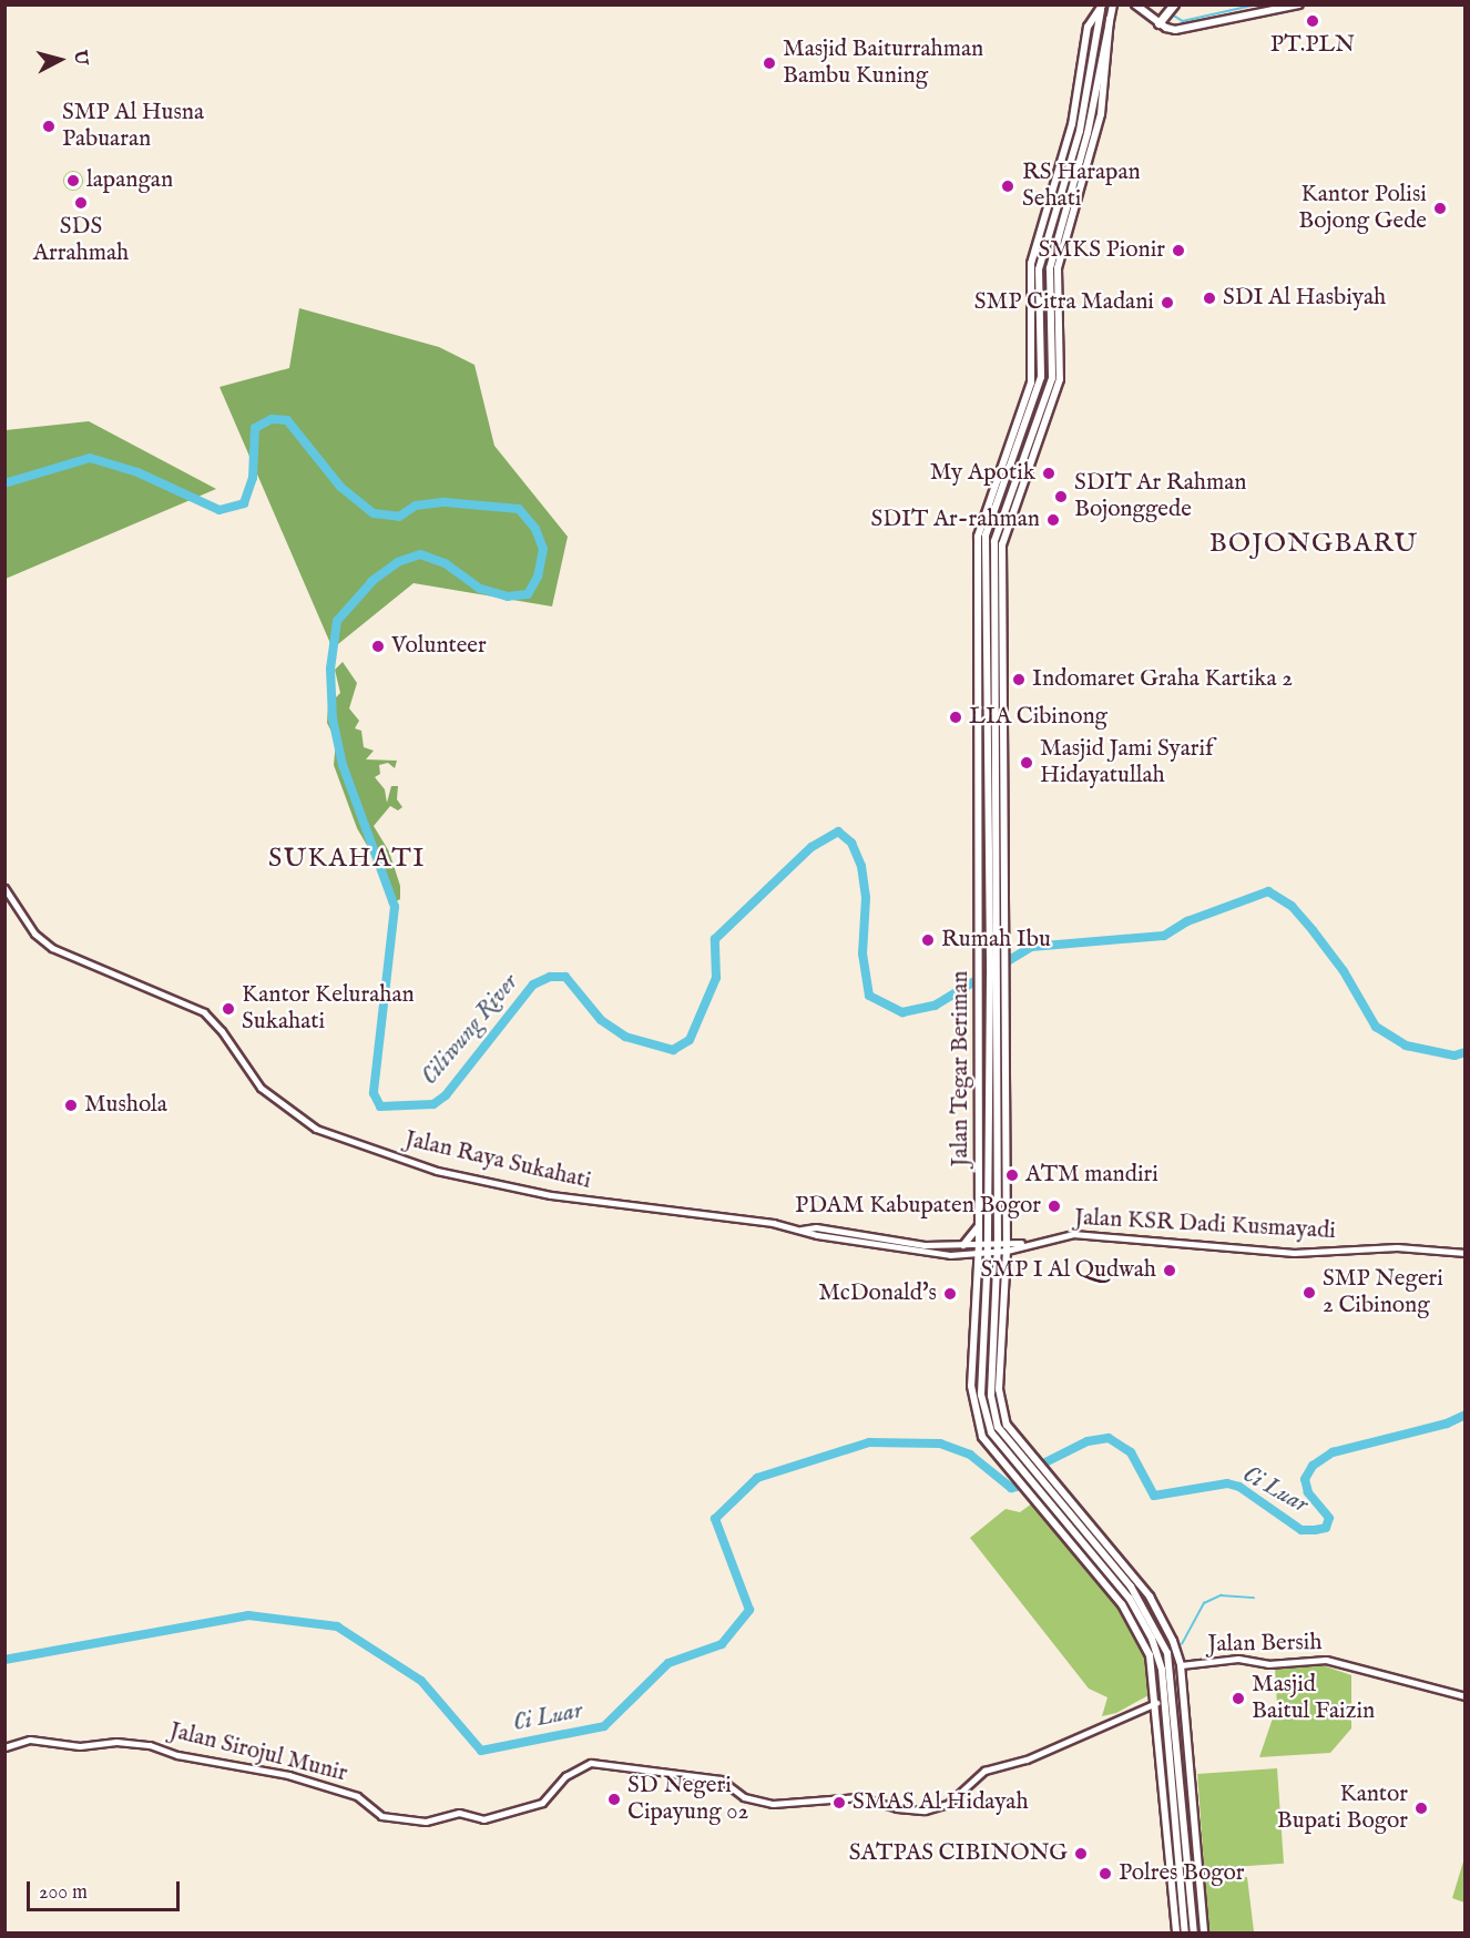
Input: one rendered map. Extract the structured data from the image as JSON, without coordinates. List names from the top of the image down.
{
  "streets": {
    "main road": [
      "Jalan Tegar Beriman",
      "Jalan Raya Sukahati",
      "Jalan KSR Dadi Kusmayadi",
      "Jalan Bersih",
      "Jalan Sirojul Munir"
    ]
  },
  "crossings": [
    ["Jalan Tegar Beriman", "Jalan KSR Dadi Kusmayadi"],
    ["Jalan Tegar Beriman", "Jalan Bersih"],
    ["Jalan Tegar Beriman", "Jalan Sirojul Munir"],
    ["Jalan Raya Sukahati", "Jalan KSR Dadi Kusmayadi"]
  ],
  "districts": ["BOJONGBARU", "SUKAHATI"],
  "water": ["Ciliwung River", "Ci Luar"],
  "places": [
    "PT.PLN",
    "Masjid Baiturrahman Bambu Kuning",
    "SMP Al Husna Pabuaran",
    "lapangan",
    "RS Harapan Sehati",
    "SDS Arrahmah",
    "Kantor Polisi Bojong Gede",
    "SMKS Pionir",
    "SDI Al Hasbiyah",
    "SMP Citra Madani",
    "My Apotik",
    "SDIT Ar Rahman Bojonggede",
    "SDIT Ar-rahman",
    "Volunteer",
    "Indomaret Graha Kartika 2",
    "LIA Cibinong",
    "Masjid Jami Syarif Hidayatullah",
    "Rumah Ibu",
    "Kantor Kelurahan Sukahati",
    "Mushola",
    "ATM mandiri",
    "PDAM Kabupaten Bogor",
    "SMP I Al Qudwah",
    "SMP Negeri 2 Cibinong",
    "McDonald's",
    "Masjid Baitul Faizin",
    "SD Negeri Cipayung 02",
    "SMAS Al Hidayah",
    "Kantor Bupati Bogor",
    "SATPAS CIBINONG",
    "Polres Bogor"
  ],
  "scale_bar": "200 m",
  "north": "right"
}
